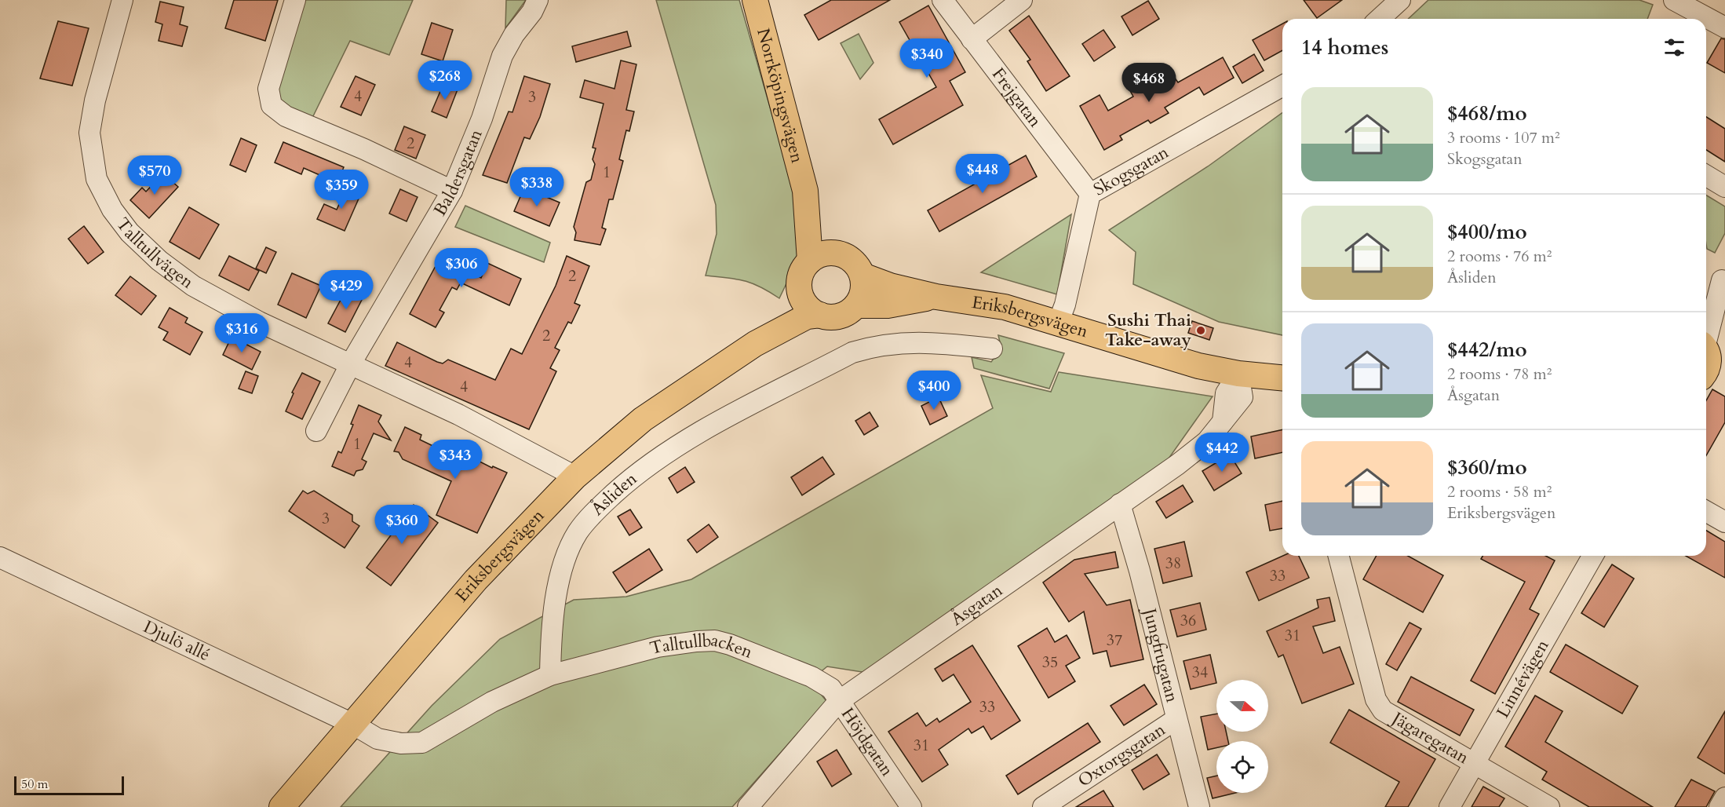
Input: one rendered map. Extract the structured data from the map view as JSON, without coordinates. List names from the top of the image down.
{
  "streets": {
    "main road": ["Norrköpingsvägen", "Eriksbergsvägen"],
    "street": [
      "Frejgatan",
      "Baldersgatan",
      "Skogsgatan",
      "Talltullvägen",
      "Åsliden",
      "Åsgatan",
      "Djulö allé",
      "Talltullbacken",
      "Jungfrugatan",
      "Linnévägen",
      "Jägaregatan",
      "Höjdgatan",
      "Oxtorgsgatan"
    ]
  },
  "crossings": [
    ["Norrköpingsvägen", "Eriksbergsvägen"],
    ["Frejgatan", "Skogsgatan"],
    ["Baldersgatan", "Talltullvägen"],
    ["Skogsgatan", "Eriksbergsvägen"],
    ["Talltullvägen", "Eriksbergsvägen"],
    ["Eriksbergsvägen", "Åsgatan"],
    ["Eriksbergsvägen", "Djulö allé"],
    ["Åsliden", "Talltullbacken"],
    ["Åsgatan", "Talltullbacken"],
    ["Åsgatan", "Jungfrugatan"],
    ["Åsgatan", "Höjdgatan"],
    ["Talltullbacken", "Höjdgatan"],
    ["Jungfrugatan", "Oxtorgsgatan"],
    ["Linnévägen", "Jägaregatan"]
  ],
  "places": ["Sushi Thai Take-away"],
  "house_numbers": [
    "4",
    "3",
    "2",
    "1",
    "2",
    "2",
    "4",
    "4",
    "1",
    "3",
    "38",
    "33",
    "36",
    "31",
    "37",
    "35",
    "34",
    "33",
    "31"
  ],
  "scale_bar": "50 m",
  "north": "right",
  "page": {
    "heading": "14 homes",
    "price": [
      "$340",
      "$268",
      "$468",
      "$448",
      "$570",
      "$338",
      "$359",
      "$306",
      "$429",
      "$316",
      "$400",
      "$442",
      "$343",
      "$360"
    ],
    "list": [
      {
        "name": "$468/mo",
        "note": "3 rooms · 107 m² · Skogsgatan"
      },
      {
        "name": "$400/mo",
        "note": "2 rooms · 76 m² · Åsliden"
      },
      {
        "name": "$442/mo",
        "note": "2 rooms · 78 m² · Åsgatan"
      },
      {
        "name": "$360/mo",
        "note": "2 rooms · 58 m² · Eriksbergsvägen"
      }
    ],
    "scale": "50 m"
  }
}
